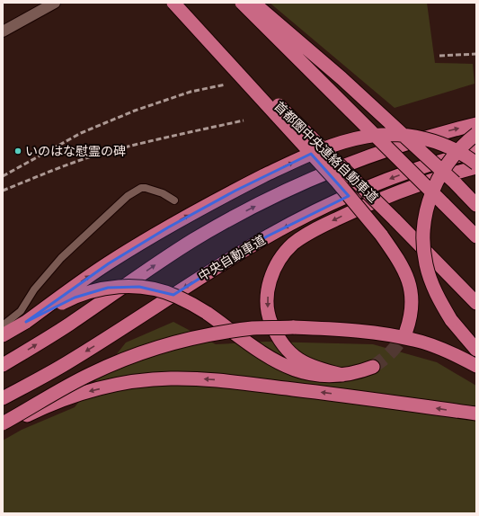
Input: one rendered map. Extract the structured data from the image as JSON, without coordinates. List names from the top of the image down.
{
  "streets": {
    "highway": ["首都圏中央連絡自動車道", "中央自動車道"]
  },
  "places": ["いのはな慰霊の碑"]
}
